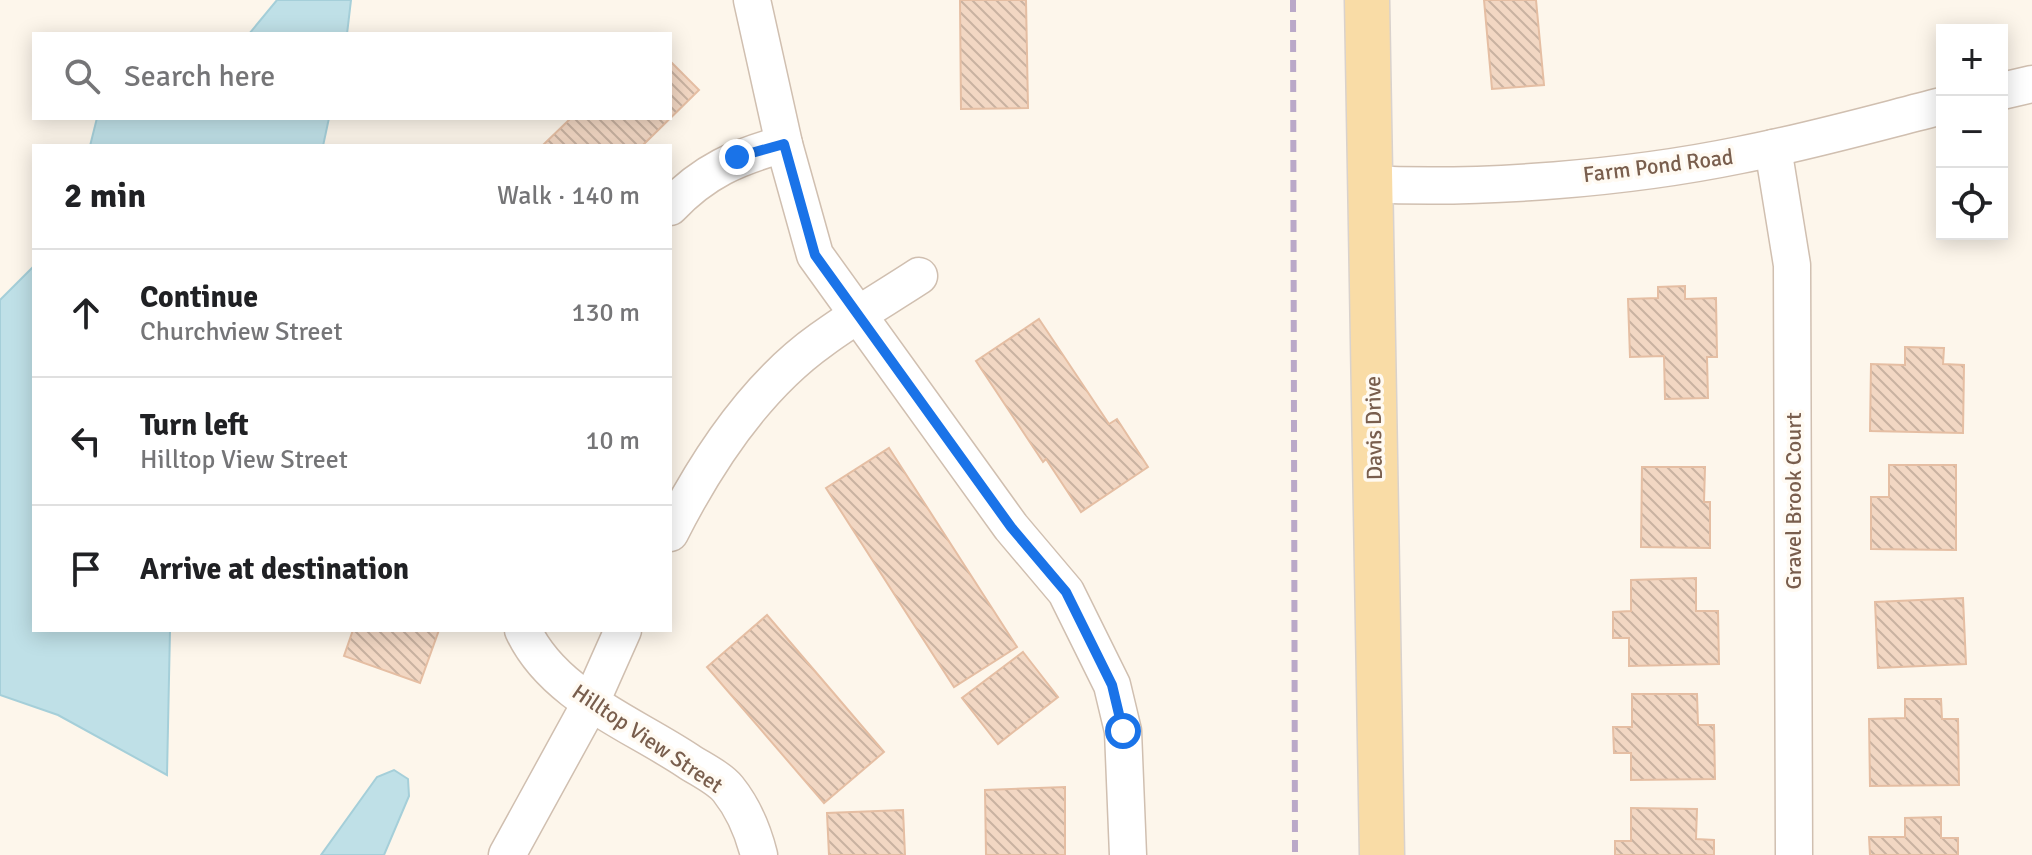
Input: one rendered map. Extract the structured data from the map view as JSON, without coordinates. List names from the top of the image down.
{
  "streets": {
    "main road": ["Davis Drive"],
    "street": ["Farm Pond Road", "Gravel Brook Court", "Hilltop View Street"]
  },
  "crossings": [
    ["Farm Pond Road", "Davis Drive"],
    ["Farm Pond Road", "Gravel Brook Court"]
  ],
  "page": {
    "map_buttons": ["+", "−"],
    "search": "Search here",
    "heading": ["2 min", "Walk · 140 m"],
    "list": [
      ["Continue", "Churchview Street", "130 m"],
      ["Turn left", "Hilltop View Street", "10 m"],
      "Arrive at destination"
    ]
  }
}
